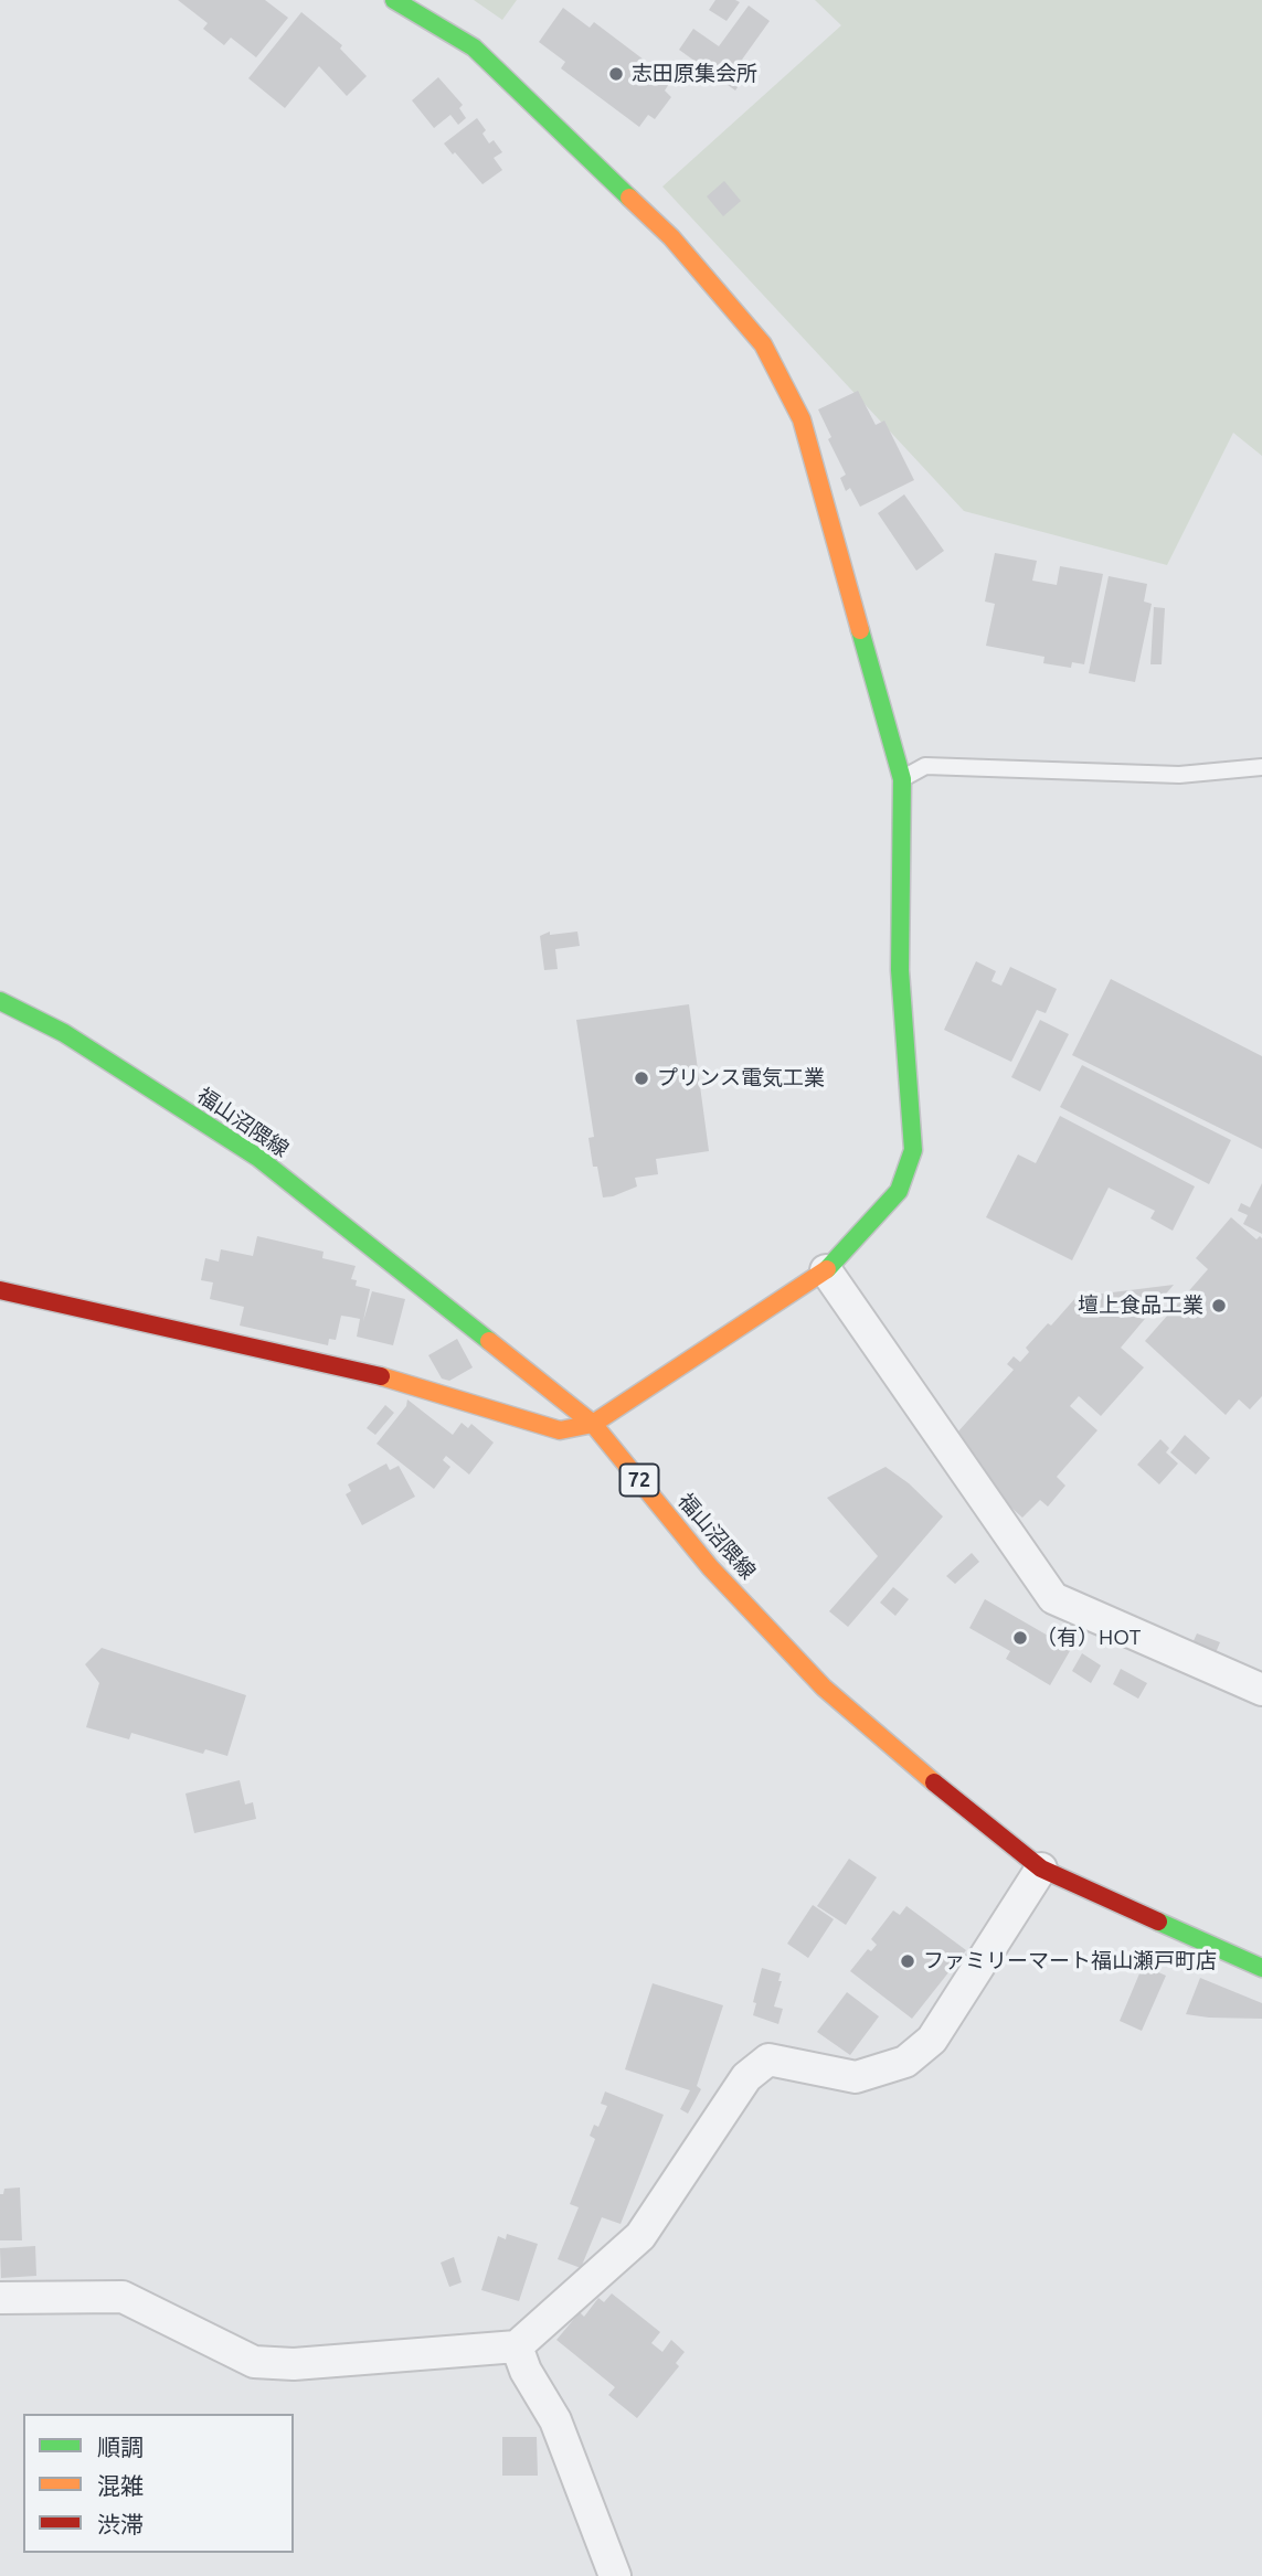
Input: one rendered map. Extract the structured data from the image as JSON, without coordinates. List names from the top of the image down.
{
  "streets": {
    "street": ["福山沼隈線", "72"]
  },
  "places": [
    "志田原集会所",
    "プリンス電気工業",
    "壇上食品工業",
    "（有）HOT",
    "ファミリーマート福山瀬戸町店"
  ],
  "legend": ["順調", "混雑", "渋滞"]
}
